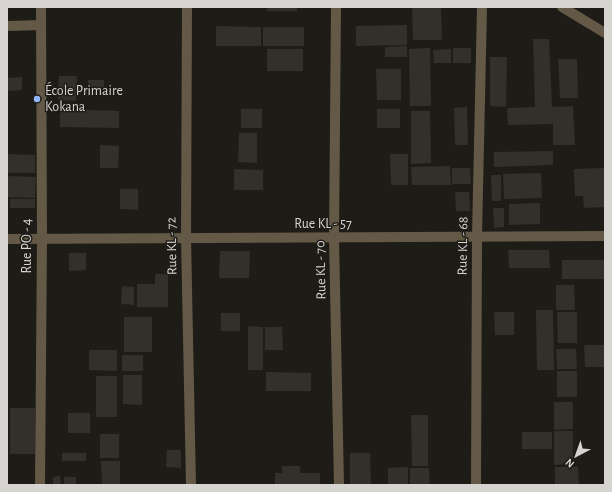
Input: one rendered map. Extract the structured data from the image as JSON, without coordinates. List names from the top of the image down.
{
  "streets": {
    "street": [
      "Rue KL - 57",
      "Rue PO - 4",
      "Rue KL - 72",
      "Rue KL - 68",
      "Rue KL - 70"
    ]
  },
  "crossings": [
    ["Rue KL - 57", "Rue PO - 4"],
    ["Rue KL - 57", "Rue KL - 72"],
    ["Rue KL - 57", "Rue KL - 68"],
    ["Rue KL - 57", "Rue KL - 70"]
  ],
  "places": ["École Primaire Kokana"],
  "north": "bottom left"
}
